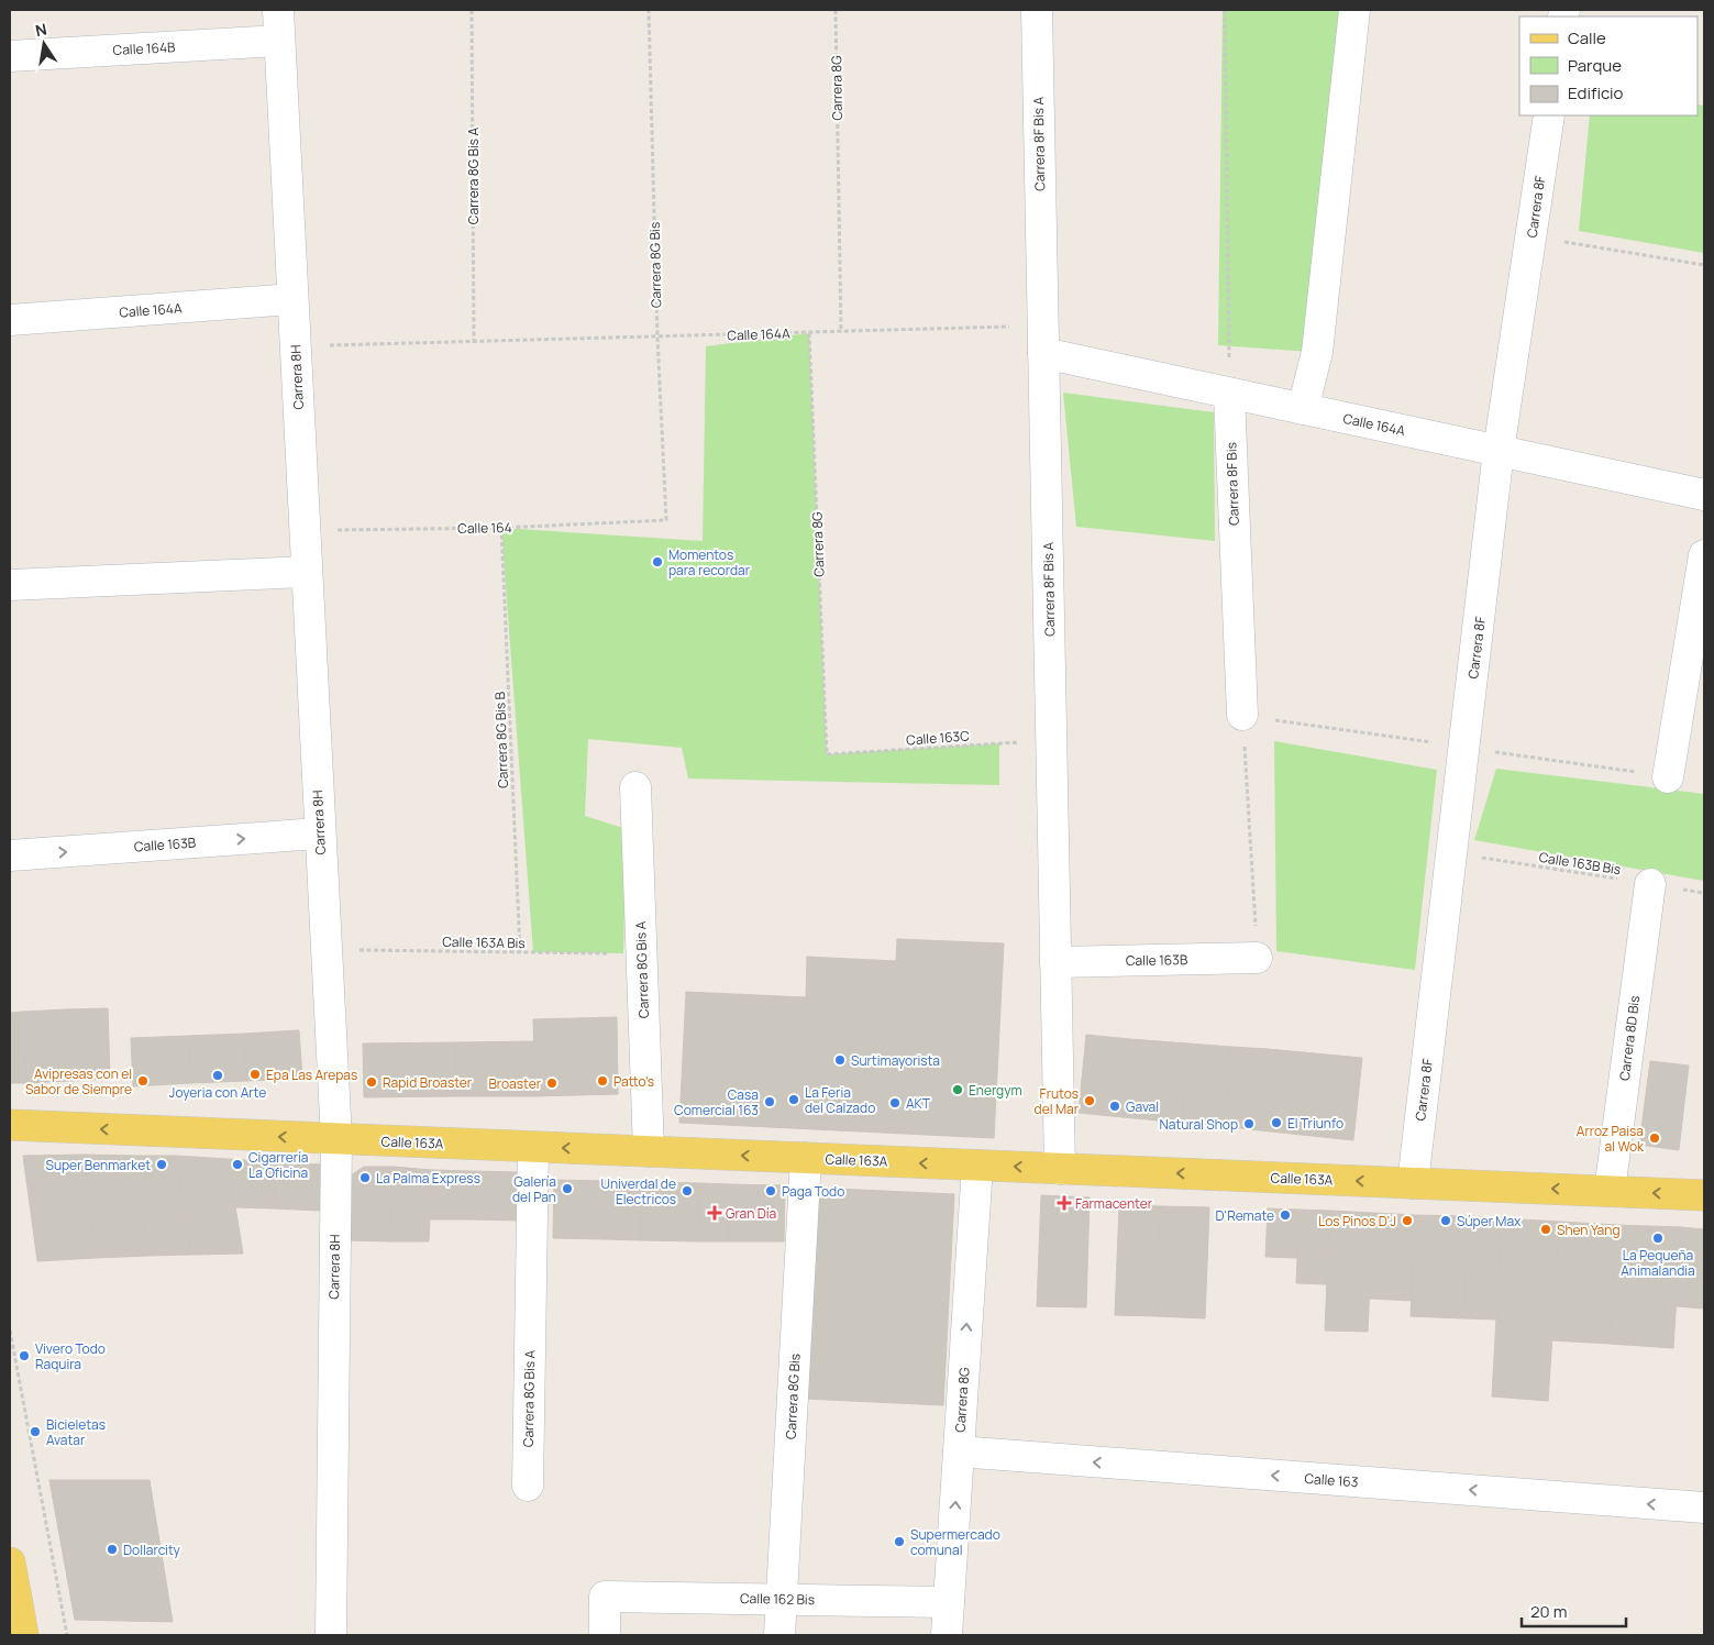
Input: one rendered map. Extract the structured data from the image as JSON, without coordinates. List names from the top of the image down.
{
  "streets": {
    "main road": ["Calle 163A"],
    "street": [
      "Calle 164B",
      "Carrera 8G",
      "Carrera 8F Bis A",
      "Carrera 8G Bis A",
      "Carrera 8F",
      "Carrera 8G Bis",
      "Calle 164A",
      "Carrera 8H",
      "Carrera 8F Bis",
      "Calle 163B",
      "Carrera 8D Bis",
      "Calle 163",
      "Calle 162 Bis"
    ],
    "path": [
      "Calle 164",
      "Calle 163C",
      "Carrera 8G Bis B",
      "Calle 163B Bis",
      "Calle 163A Bis"
    ]
  },
  "crossings": [
    ["Calle 164B", "Carrera 8H"],
    ["Carrera 8G", "Calle 164A"],
    ["Carrera 8G", "Calle 163C"],
    ["Carrera 8G", "Calle 163A"],
    ["Carrera 8G", "Calle 163"],
    ["Carrera 8G", "Calle 162 Bis"],
    ["Carrera 8F Bis A", "Calle 164A"],
    ["Carrera 8F Bis A", "Calle 163C"],
    ["Carrera 8F Bis A", "Calle 163B"],
    ["Carrera 8F Bis A", "Calle 163A"],
    ["Carrera 8G Bis A", "Calle 164A"],
    ["Carrera 8G Bis A", "Calle 163A Bis"],
    ["Carrera 8G Bis A", "Calle 163A"],
    ["Carrera 8F", "Calle 164A"],
    ["Carrera 8F", "Calle 163B Bis"],
    ["Carrera 8F", "Calle 163A"],
    ["Carrera 8G Bis", "Calle 164A"],
    ["Carrera 8G Bis", "Calle 164"],
    ["Carrera 8G Bis", "Calle 163A"],
    ["Carrera 8G Bis", "Calle 162 Bis"],
    ["Calle 164A", "Carrera 8H"],
    ["Calle 164A", "Carrera 8F Bis"],
    ["Carrera 8H", "Calle 164"],
    ["Carrera 8H", "Calle 163B"],
    ["Carrera 8H", "Calle 163A Bis"],
    ["Carrera 8H", "Calle 163A"],
    ["Calle 164", "Carrera 8G Bis B"],
    ["Carrera 8G Bis B", "Calle 163A Bis"],
    ["Calle 163B Bis", "Carrera 8D Bis"],
    ["Carrera 8D Bis", "Calle 163A"]
  ],
  "one_way": ["Carrera 8G", "Calle 163A", "Calle 163"],
  "places": {
    "other": [
      "Momentos para recordar",
      "Surtimayorista",
      "Epa Las Arepas",
      "Joyeria con Arte",
      "Avipresas con el Sabor de Siempre",
      "Patto's",
      "Rapid Broaster",
      "Broaster",
      "Energym",
      "La Feria del Calzado",
      "Frutos del Mar",
      "Casa Comercial 163",
      "AKT",
      "Gaval",
      "El Triunfo",
      "Natural Shop",
      "Arroz Paisa al Wok",
      "Super Benmarket",
      "Cigarrería La Oficina",
      "La Palma Express",
      "Galería del Pan",
      "Univerdal de Electricos",
      "Paga Todo",
      "D'Remate",
      "Los Pinos D'J",
      "Súper Max",
      "Shen Yang",
      "La Pequeña Animalandia",
      "Vivero Todo Raquira",
      "Bicieletas Avatar",
      "Supermercado comunal",
      "Dollarcity"
    ],
    "health": ["Farmacenter", "Gran Día"]
  },
  "legend": ["Calle", "Parque", "Edificio"],
  "scale_bar": "20 m",
  "north": "top"
}
